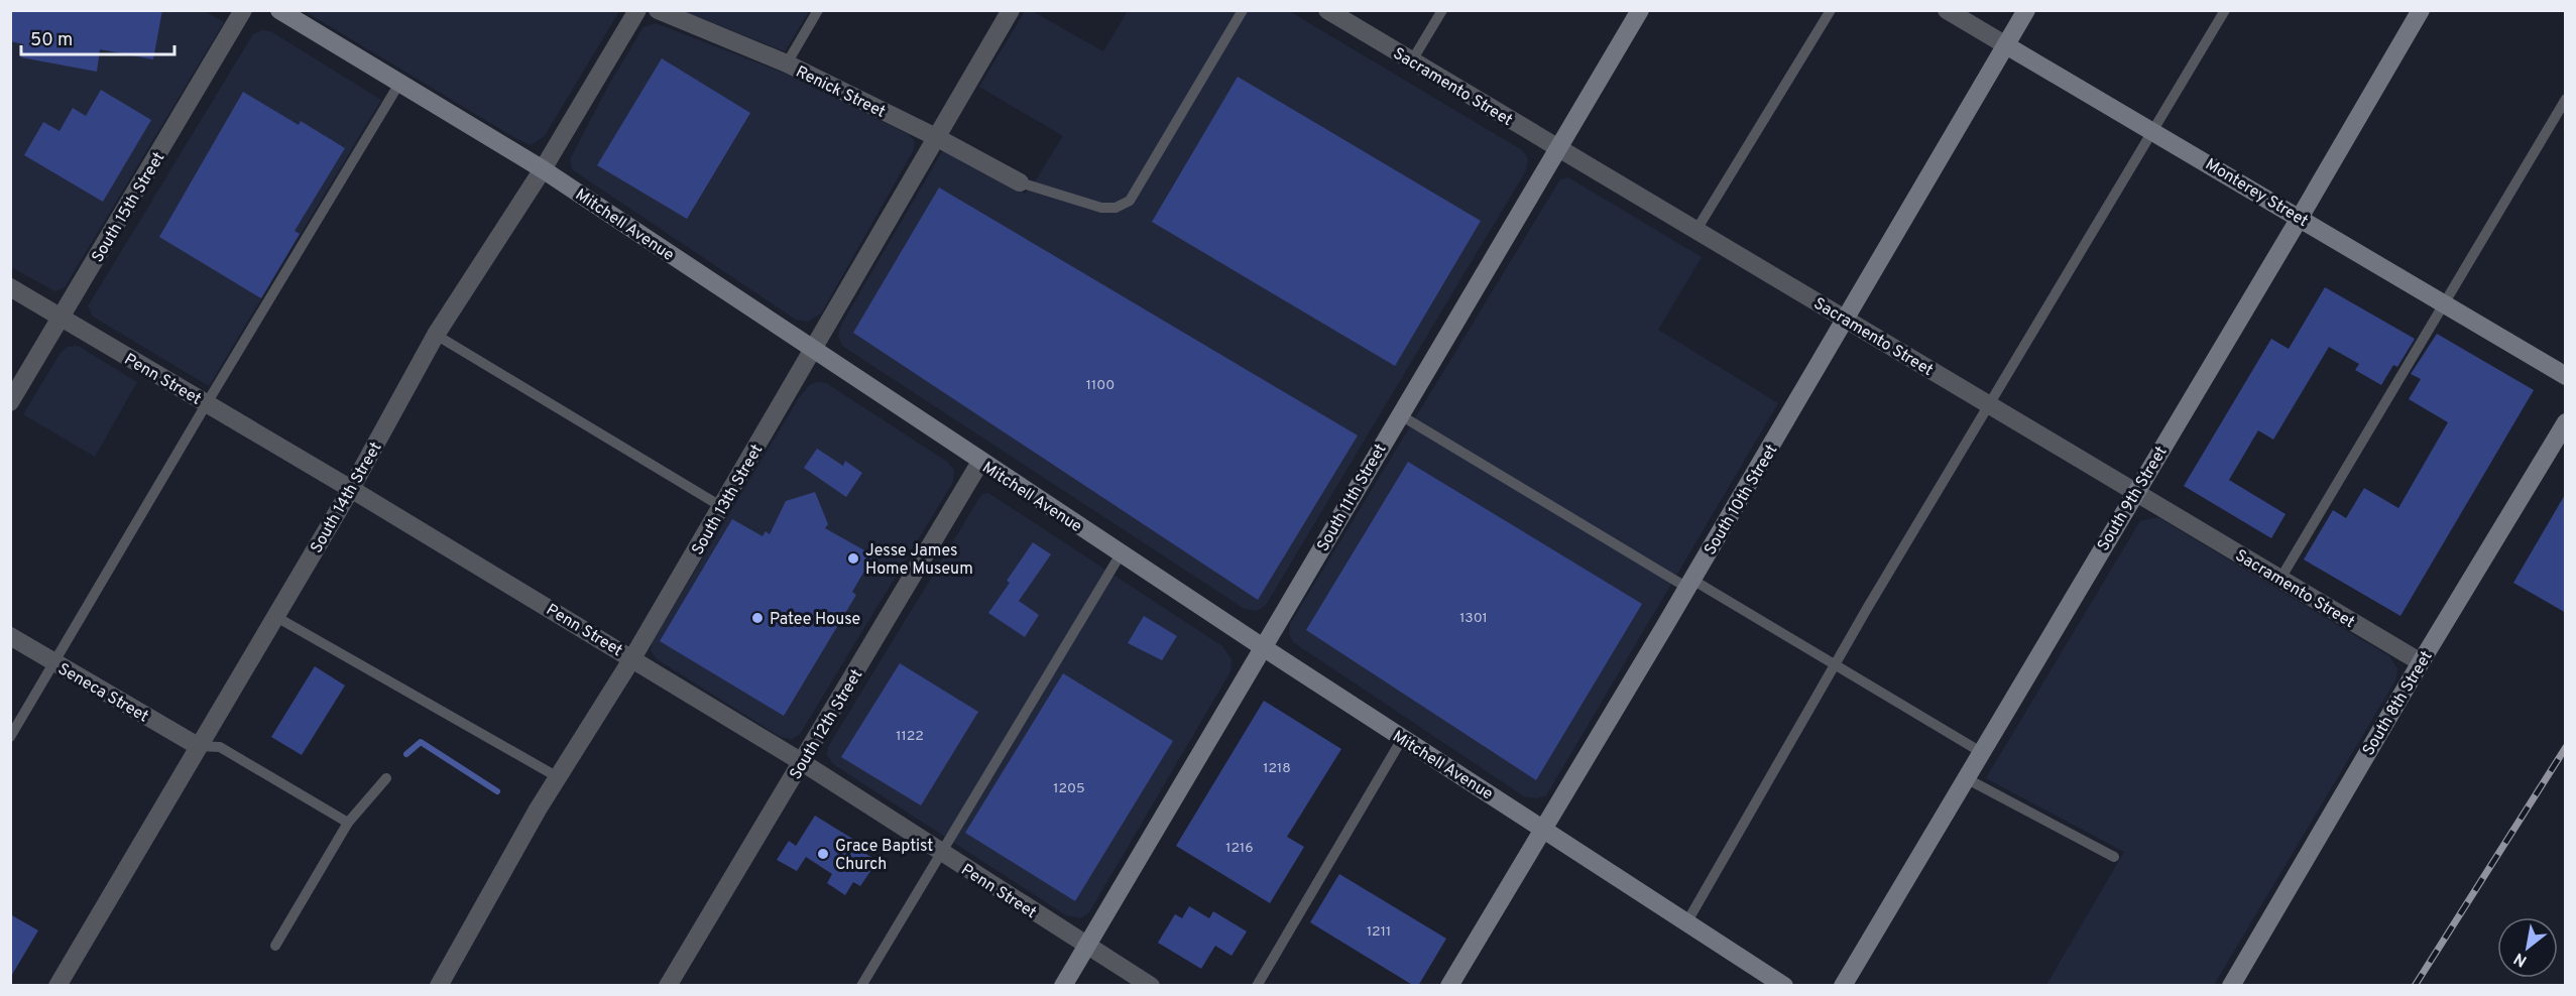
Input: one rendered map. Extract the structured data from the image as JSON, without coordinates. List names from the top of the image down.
{
  "streets": {
    "main road": [
      "Monterey Street",
      "Mitchell Avenue",
      "South 11th Street",
      "South 9th Street",
      "South 10th Street",
      "South 8th Street"
    ],
    "street": [
      "Sacramento Street",
      "Renick Street",
      "South 15th Street",
      "Penn Street",
      "South 14th Street",
      "South 13th Street",
      "Seneca Street",
      "South 12th Street"
    ]
  },
  "crossings": [
    ["Sacramento Street", "South 11th Street"],
    ["Sacramento Street", "South 9th Street"],
    ["Sacramento Street", "South 10th Street"],
    ["Sacramento Street", "South 8th Street"],
    ["Renick Street", "South 13th Street"],
    ["Monterey Street", "South 9th Street"],
    ["Monterey Street", "South 10th Street"],
    ["South 15th Street", "Penn Street"],
    ["Mitchell Avenue", "South 14th Street"],
    ["Mitchell Avenue", "South 11th Street"],
    ["Mitchell Avenue", "South 13th Street"],
    ["Mitchell Avenue", "South 10th Street"],
    ["Mitchell Avenue", "South 12th Street"],
    ["Penn Street", "South 14th Street"],
    ["Penn Street", "South 11th Street"],
    ["Penn Street", "South 13th Street"],
    ["Penn Street", "South 12th Street"],
    ["South 14th Street", "Seneca Street"]
  ],
  "places": ["Jesse James Home Museum", "Patee House", "Grace Baptist Church"],
  "house_numbers": [
    "1100",
    "1301",
    "1122",
    "1218",
    "1205",
    "1216",
    "1211"
  ],
  "scale_bar": "50 m",
  "north": "bottom left"
}
